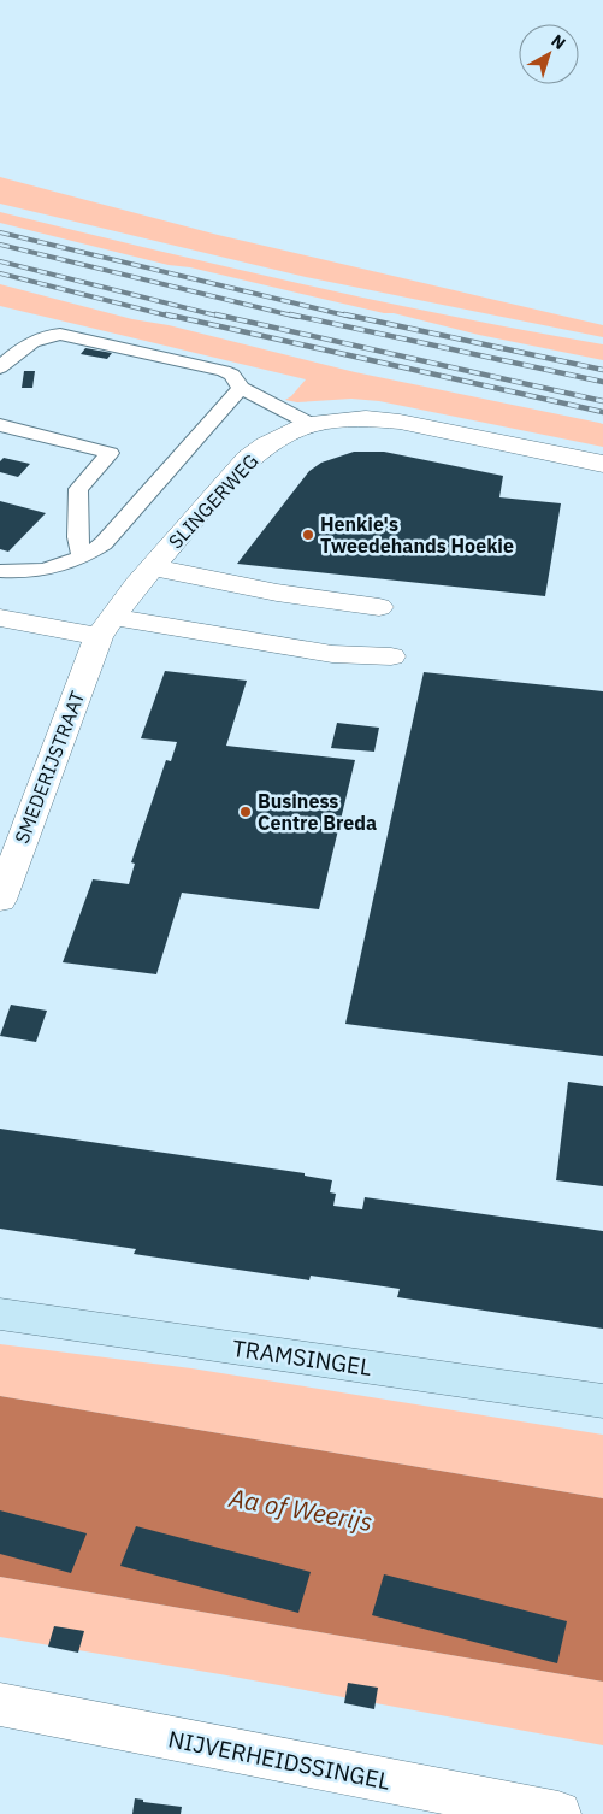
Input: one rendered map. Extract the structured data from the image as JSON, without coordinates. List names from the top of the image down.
{
  "streets": {
    "main road": ["TRAMSINGEL"],
    "street": ["SLINGERWEG", "SMEDERIJSTRAAT", "NIJVERHEIDSSINGEL"]
  },
  "crossings": [
    ["SLINGERWEG", "SMEDERIJSTRAAT"]
  ],
  "water": ["Aa of Weerijs"],
  "places": ["Henkie's Tweedehands Hoekie", "Business Centre Breda"],
  "north": "top right"
}
